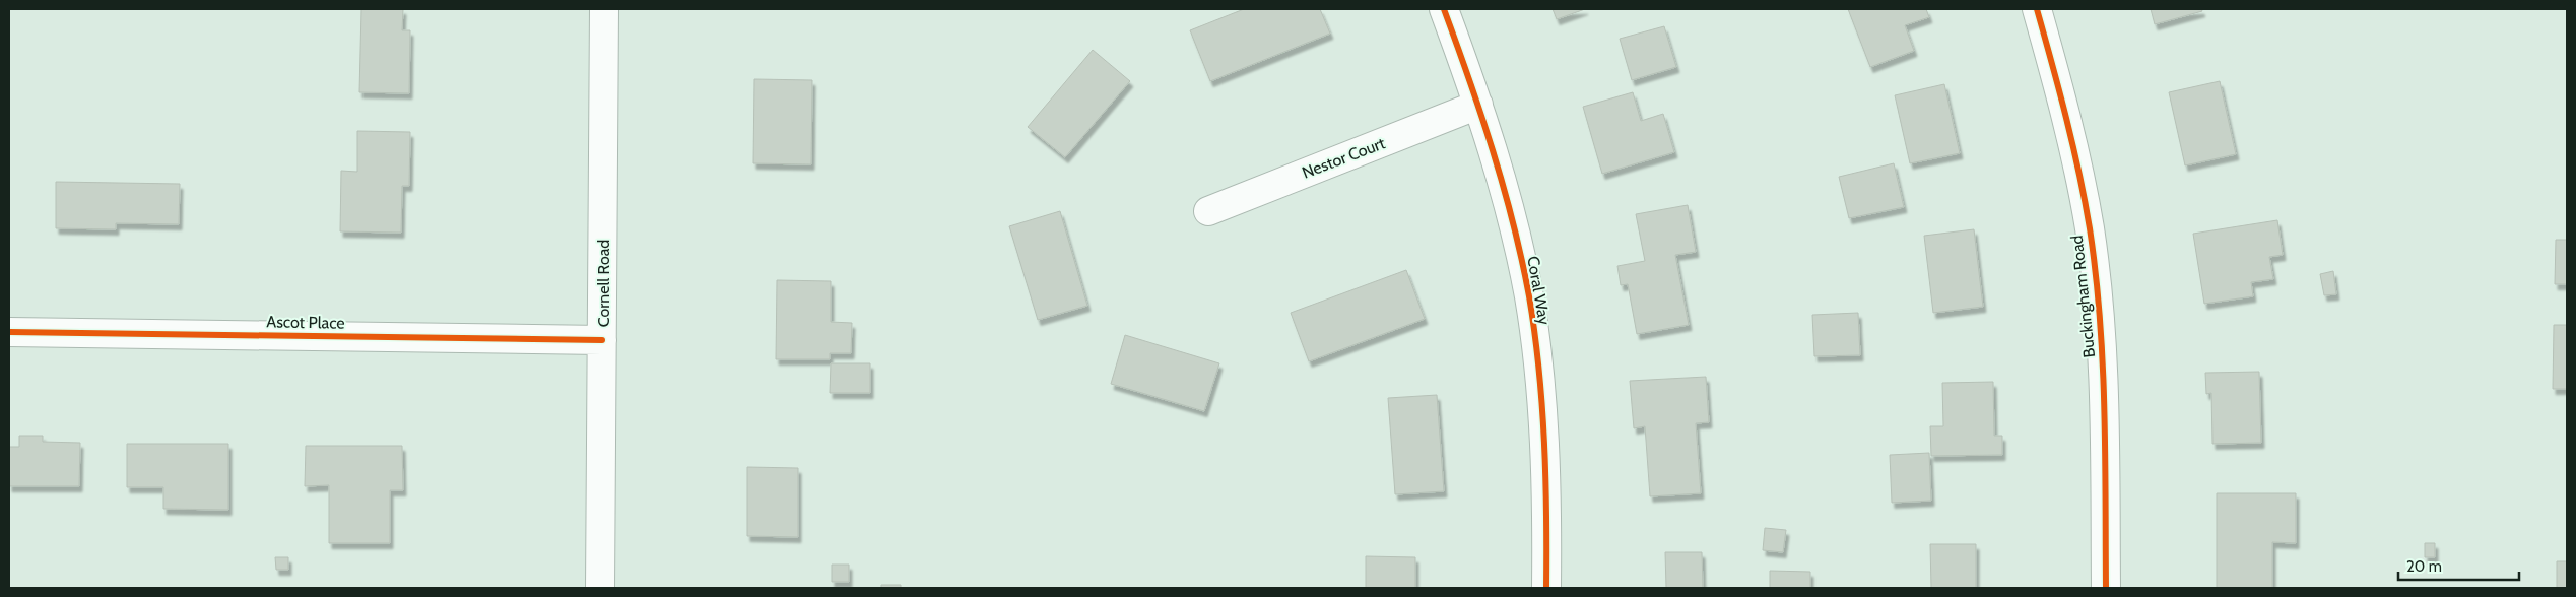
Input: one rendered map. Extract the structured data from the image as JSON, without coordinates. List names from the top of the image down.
{
  "streets": {
    "street": [
      "Nestor Court",
      "Cornell Road",
      "Coral Way",
      "Buckingham Road",
      "Ascot Place"
    ]
  },
  "crossings": [
    ["Nestor Court", "Coral Way"],
    ["Cornell Road", "Ascot Place"]
  ],
  "scale_bar": "20 m"
}
